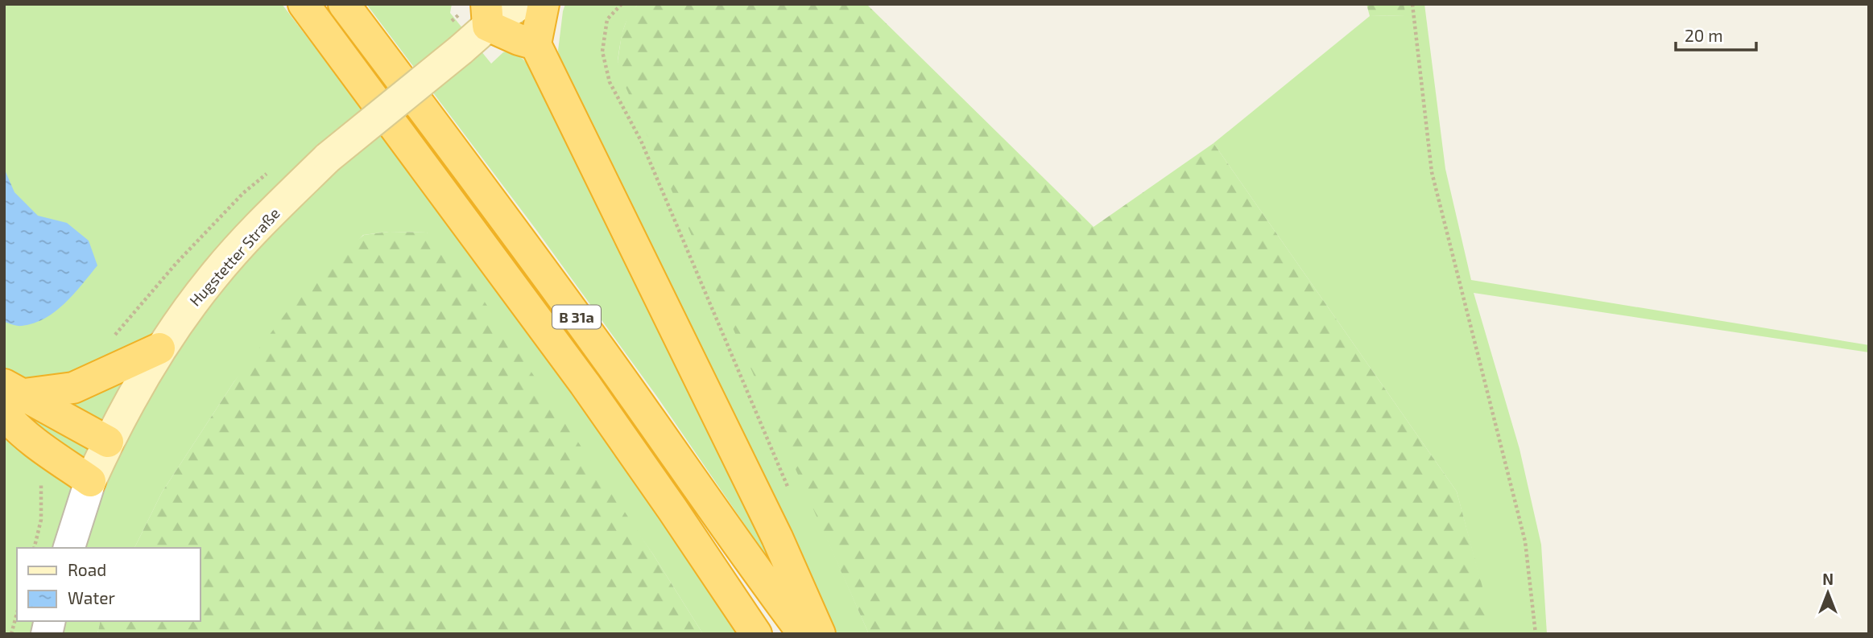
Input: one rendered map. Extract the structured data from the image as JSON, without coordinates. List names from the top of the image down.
{
  "streets": {
    "highway": ["B 31a"],
    "main road": ["Hugstetter Straße"]
  },
  "legend": ["Road", "Water"],
  "scale_bar": "20 m",
  "north": "top"
}
